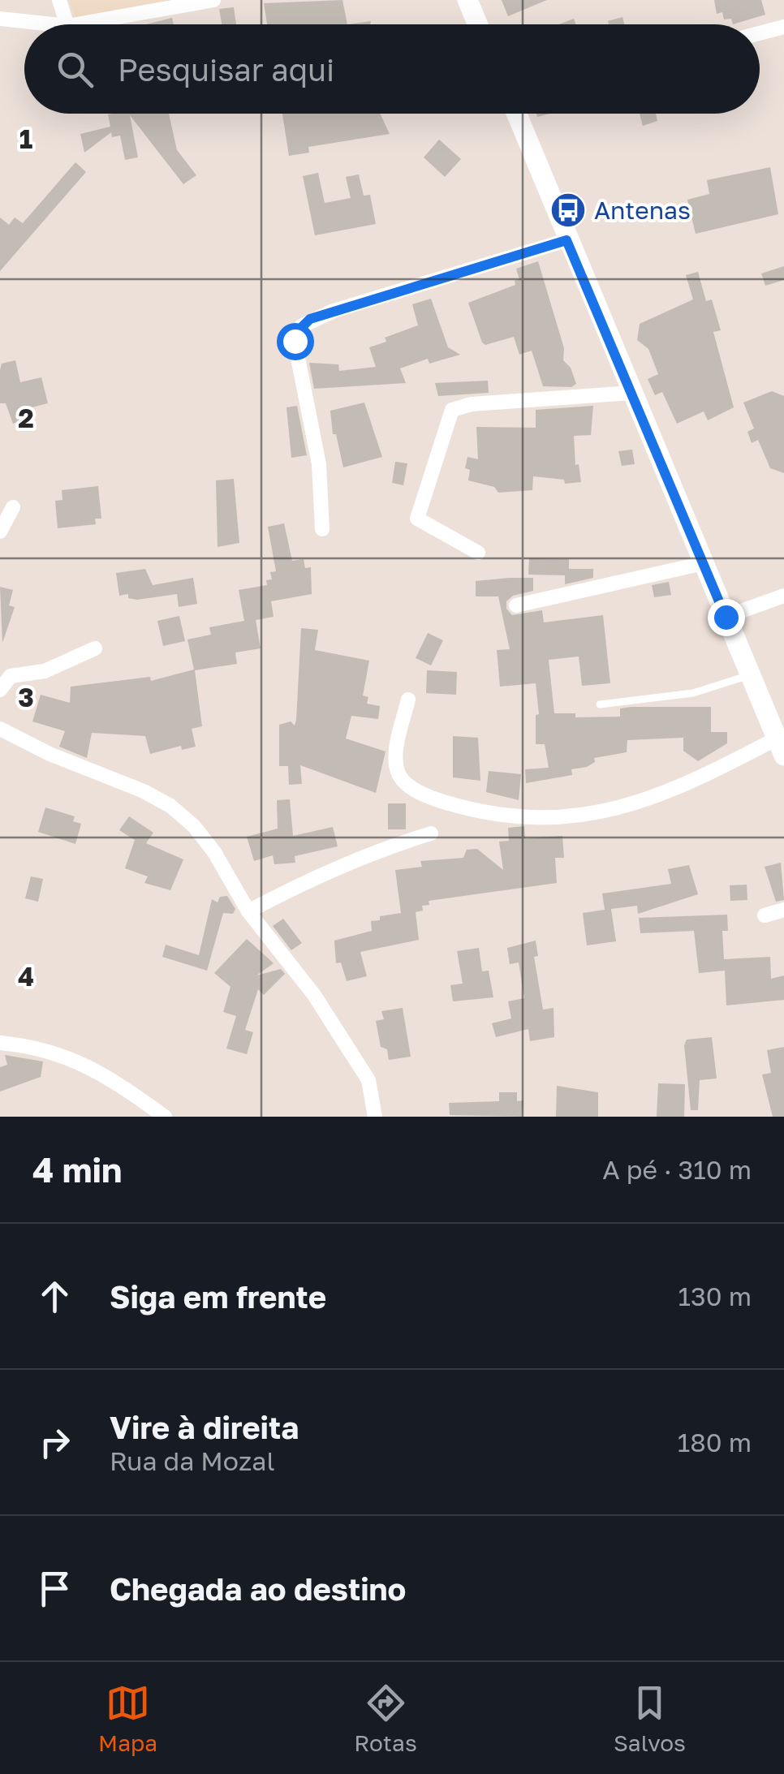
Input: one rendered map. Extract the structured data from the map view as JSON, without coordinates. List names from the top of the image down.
{
  "places": {
    "bus stop": ["Antenas"]
  },
  "page": {
    "search": "Pesquisar aqui",
    "heading": ["4 min", "A pé · 310 m"],
    "list": [
      ["Siga em frente", "130 m"],
      ["Vire à direita", "Rua da Mozal", "180 m"],
      "Chegada ao destino"
    ],
    "nav": ["Mapa", "Rotas", "Salvos"]
  },
  "grid": {
    "rows": [
      "1",
      "2",
      "3",
      "4"
    ]
  }
}
